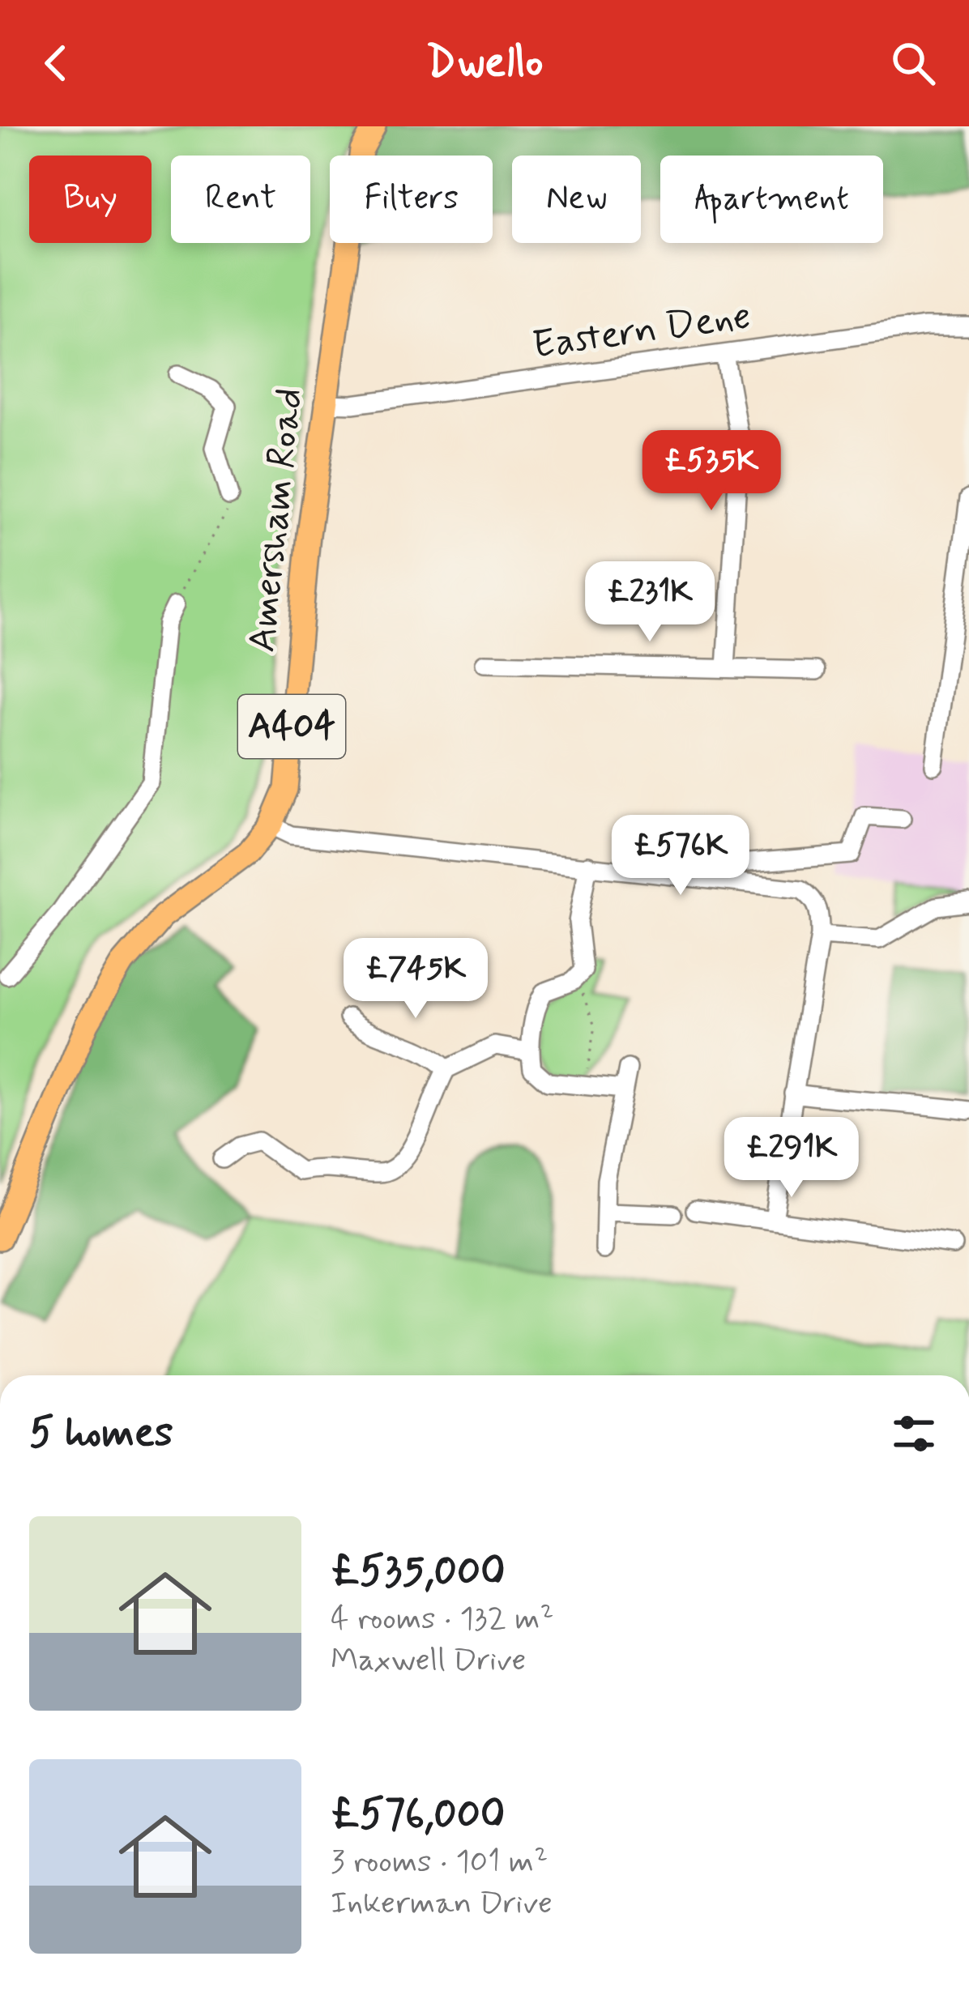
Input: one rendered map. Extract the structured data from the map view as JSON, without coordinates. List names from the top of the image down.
{
  "streets": {
    "main road": ["Amersham Road", "A404"],
    "street": ["Eastern Dene"]
  },
  "crossings": [
    ["Eastern Dene", "Amersham Road"]
  ],
  "page": {
    "header": "Dwello",
    "chip": [
      "Buy",
      "Rent",
      "Filters",
      "New",
      "Apartment"
    ],
    "price": [
      "£535K",
      "£231K",
      "£576K",
      "£745K",
      "£291K"
    ],
    "heading": "5 homes",
    "list": [
      {
        "name": "£535,000",
        "note": "4 rooms · 132 m² · Maxwell Drive"
      },
      {
        "name": "£576,000",
        "note": "3 rooms · 101 m² · Inkerman Drive"
      }
    ]
  }
}
